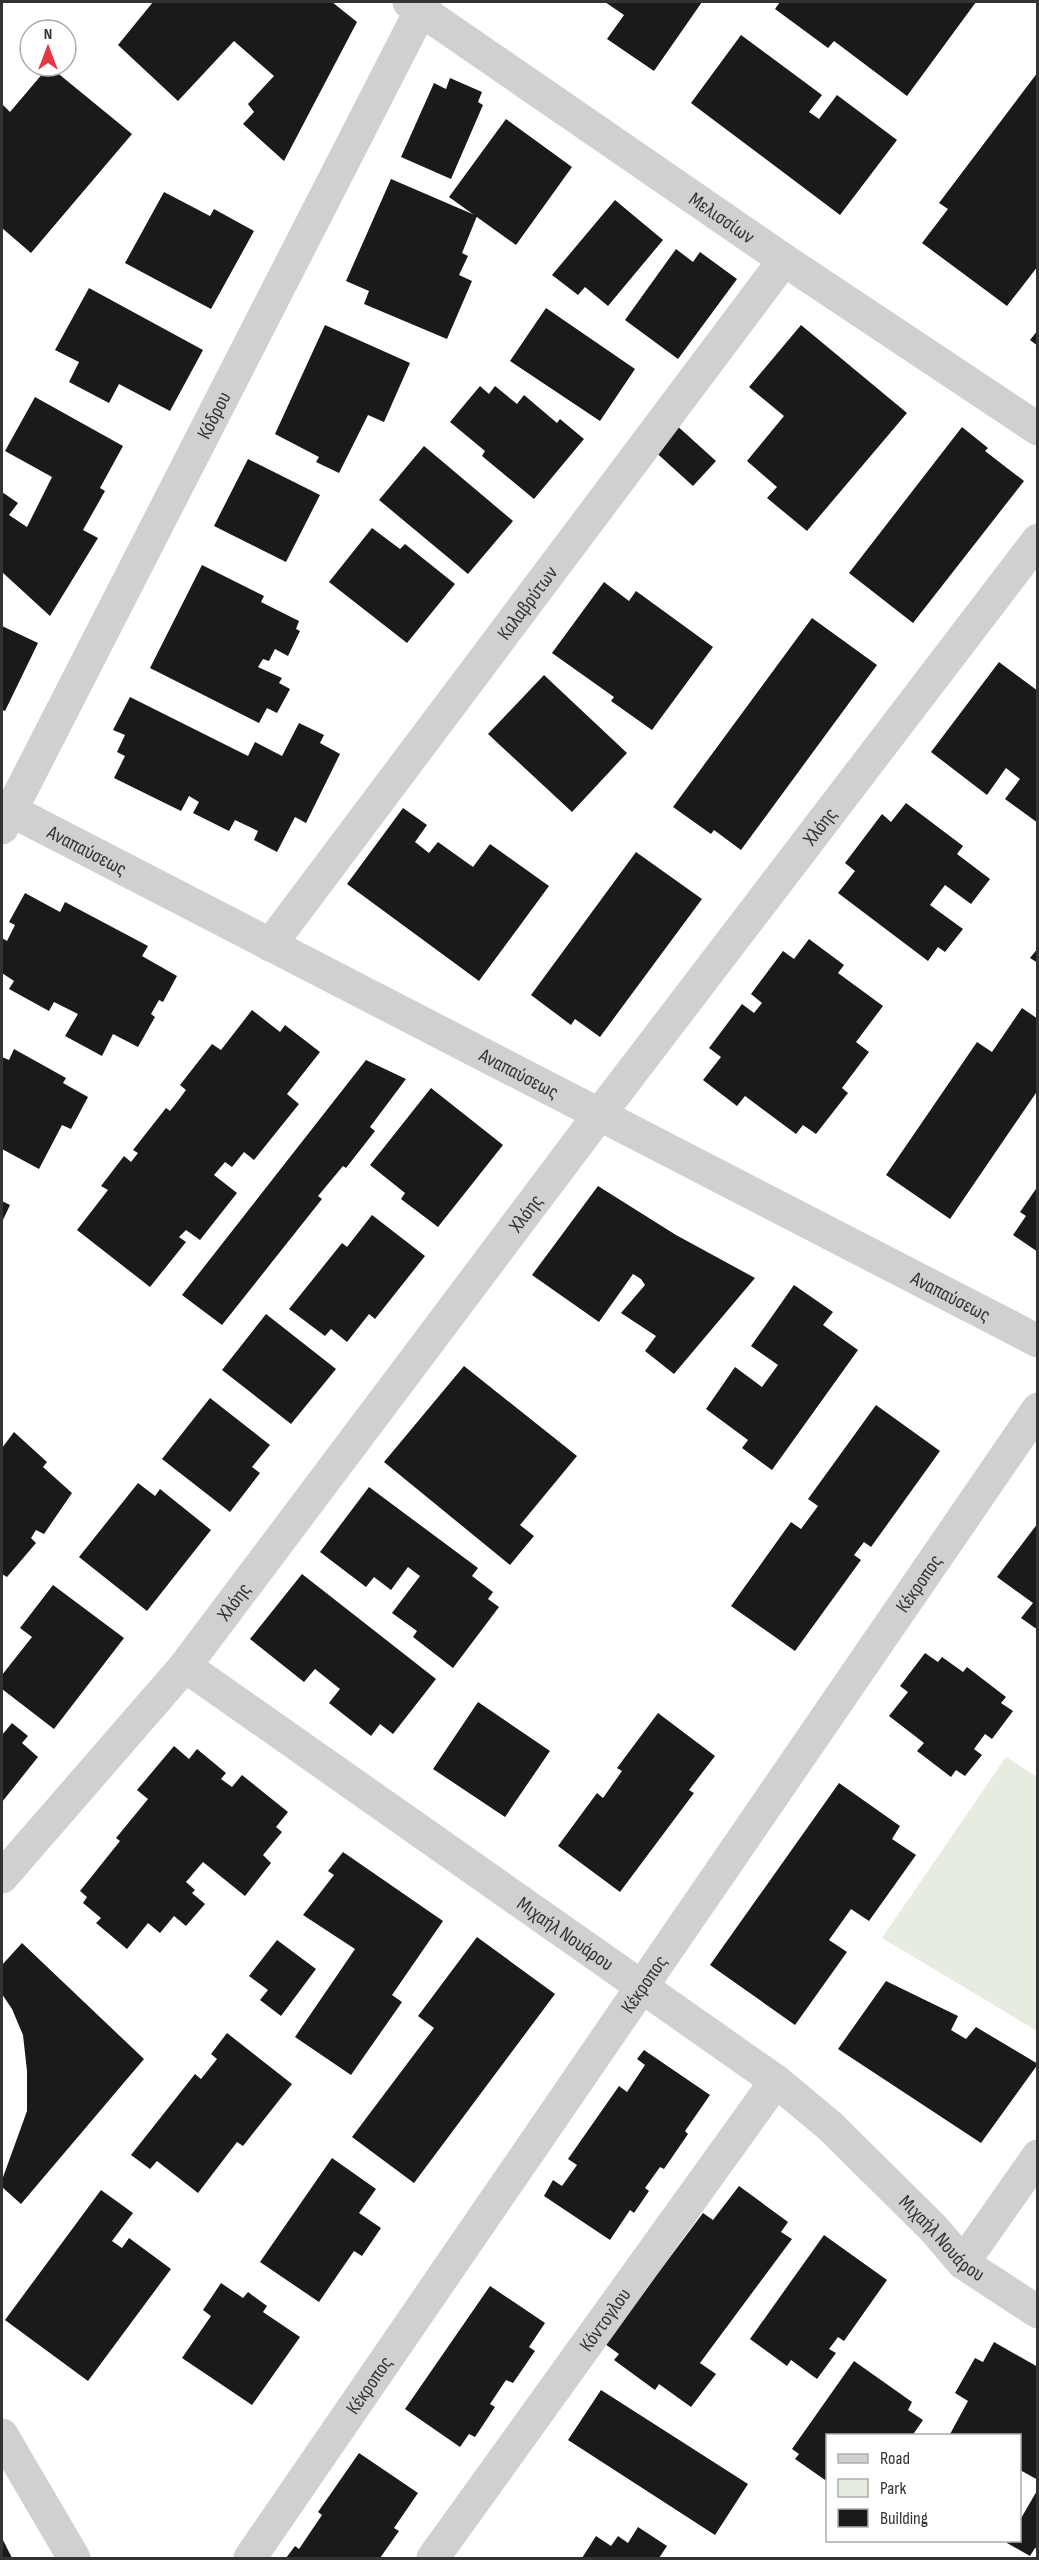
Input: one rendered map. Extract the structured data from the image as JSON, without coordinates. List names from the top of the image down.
{
  "streets": {
    "street": [
      "Μελισσίων",
      "Κόδρου",
      "Καλαβρύτων",
      "Χλόης",
      "Αναπαύσεως",
      "Κέκροπος",
      "Μιχαήλ Νουάρου",
      "Κόντογλου"
    ]
  },
  "crossings": [
    ["Μελισσίων", "Κόδρου"],
    ["Μελισσίων", "Καλαβρύτων"],
    ["Κόδρου", "Αναπαύσεως"],
    ["Καλαβρύτων", "Αναπαύσεως"],
    ["Χλόης", "Αναπαύσεως"],
    ["Χλόης", "Μιχαήλ Νουάρου"],
    ["Κέκροπος", "Μιχαήλ Νουάρου"],
    ["Μιχαήλ Νουάρου", "Κόντογλου"]
  ],
  "legend": ["Road", "Park", "Building"],
  "north": "top"
}
